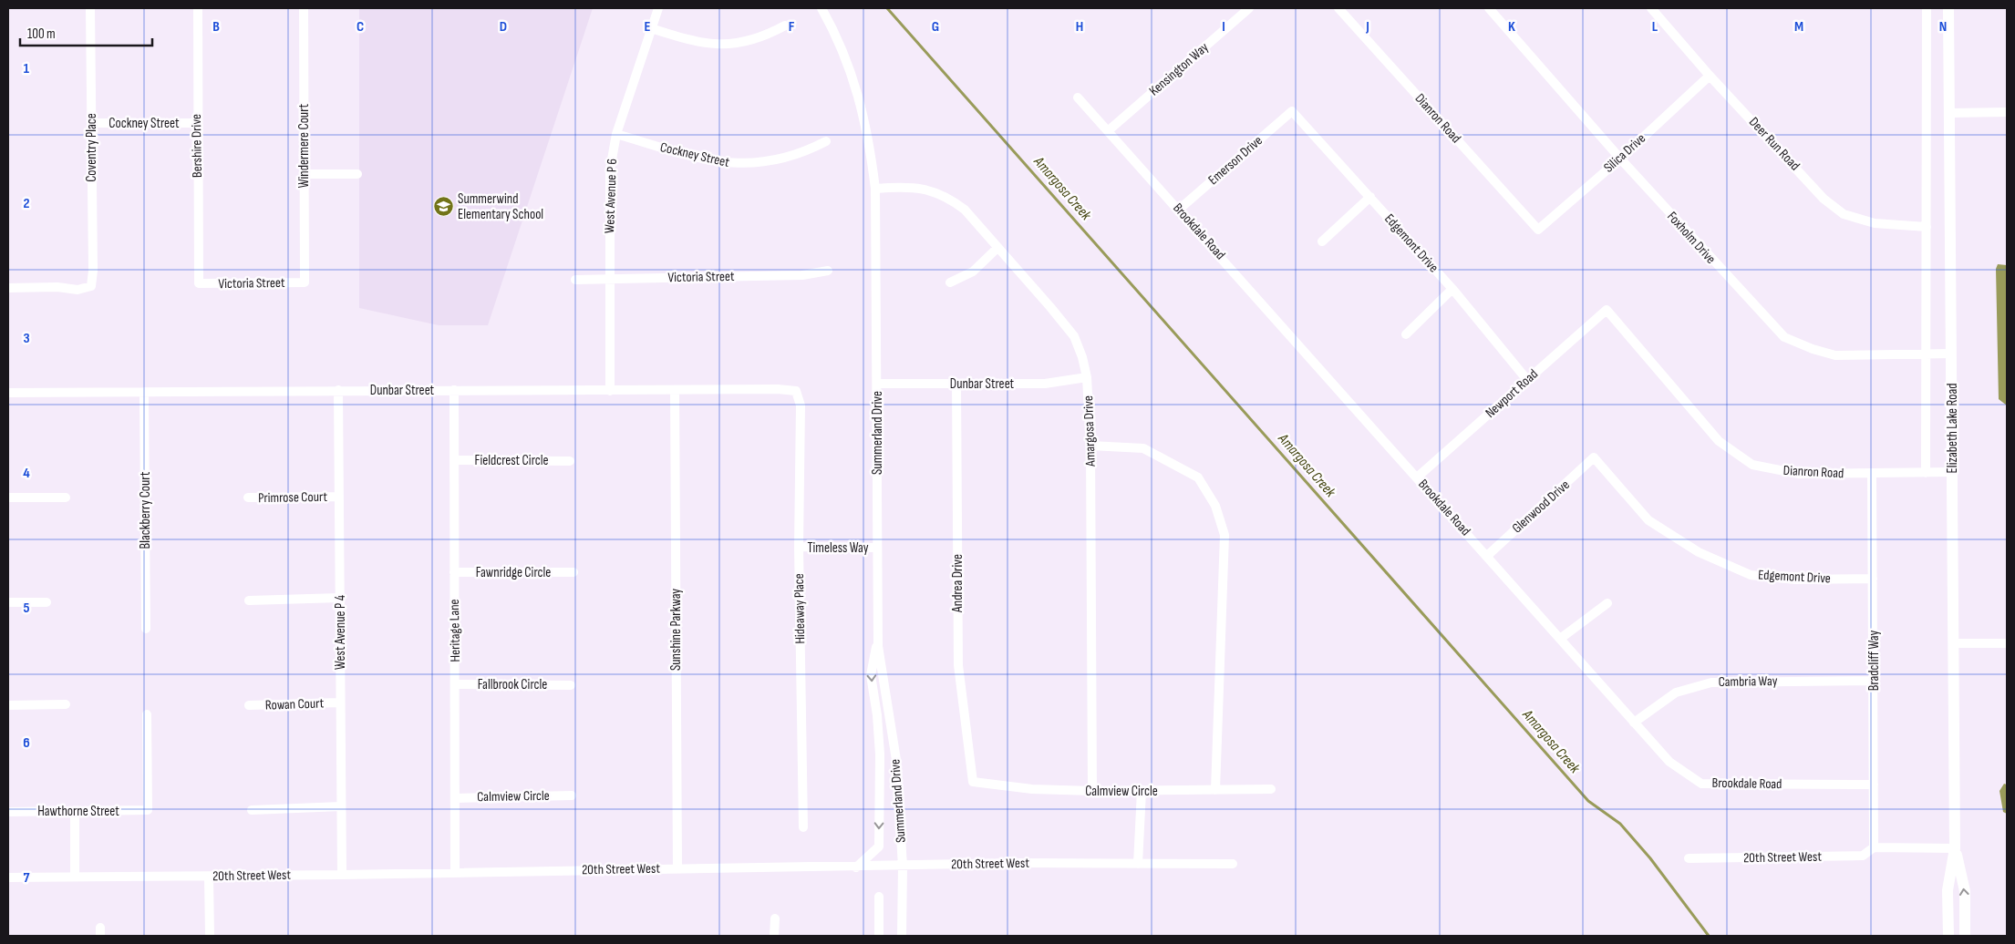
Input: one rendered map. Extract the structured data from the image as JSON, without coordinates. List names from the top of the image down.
{
  "streets": {
    "main road": ["Elizabeth Lake Road"],
    "street": [
      "Kensington Way",
      "Dianron Road",
      "Cockney Street",
      "Deer Run Road",
      "Bershire Drive",
      "Windermere Court",
      "Coventry Place",
      "Silica Drive",
      "Emerson Drive",
      "West Avenue P 6",
      "Brookdale Road",
      "Foxholm Drive",
      "Edgemont Drive",
      "Victoria Street",
      "Dunbar Street",
      "Newport Road",
      "Amargosa Drive",
      "Summerland Drive",
      "Fieldcrest Circle",
      "Primrose Court",
      "Glenwood Drive",
      "Blackberry Court",
      "Timeless Way",
      "Fawnridge Circle",
      "Andrea Drive",
      "Hideaway Place",
      "Sunshine Parkway",
      "Heritage Lane",
      "West Avenue P 4",
      "Bradcliff Way",
      "Cambria Way",
      "Fallbrook Circle",
      "Rowan Court",
      "Calmview Circle",
      "Hawthorne Street",
      "20th Street West"
    ]
  },
  "crossings": [
    ["Kensington Way", "Brookdale Road"],
    ["Dianron Road", "Silica Drive"],
    ["Dianron Road", "Newport Road"],
    ["Dianron Road", "Elizabeth Lake Road"],
    ["Dianron Road", "Bradcliff Way"],
    ["Cockney Street", "Bershire Drive"],
    ["Cockney Street", "Coventry Place"],
    ["Cockney Street", "West Avenue P 6"],
    ["Deer Run Road", "Silica Drive"],
    ["Bershire Drive", "Victoria Street"],
    ["Windermere Court", "Victoria Street"],
    ["Silica Drive", "Foxholm Drive"],
    ["Emerson Drive", "Brookdale Road"],
    ["Emerson Drive", "Edgemont Drive"],
    ["West Avenue P 6", "Victoria Street"],
    ["West Avenue P 6", "Dunbar Street"],
    ["Brookdale Road", "Newport Road"],
    ["Brookdale Road", "Glenwood Drive"],
    ["Brookdale Road", "Bradcliff Way"],
    ["Brookdale Road", "Cambria Way"],
    ["Foxholm Drive", "Elizabeth Lake Road"],
    ["Edgemont Drive", "Newport Road"],
    ["Edgemont Drive", "Glenwood Drive"],
    ["Edgemont Drive", "Bradcliff Way"],
    ["Dunbar Street", "Amargosa Drive"],
    ["Dunbar Street", "Summerland Drive"],
    ["Dunbar Street", "Blackberry Court"],
    ["Dunbar Street", "Andrea Drive"],
    ["Dunbar Street", "Hideaway Place"],
    ["Dunbar Street", "Sunshine Parkway"],
    ["Dunbar Street", "Heritage Lane"],
    ["Dunbar Street", "West Avenue P 4"],
    ["Amargosa Drive", "Summerland Drive"],
    ["Amargosa Drive", "Calmview Circle"],
    ["Summerland Drive", "Timeless Way"],
    ["Summerland Drive", "20th Street West"],
    ["Fieldcrest Circle", "Heritage Lane"],
    ["Primrose Court", "West Avenue P 4"],
    ["Timeless Way", "Hideaway Place"],
    ["Fawnridge Circle", "Heritage Lane"],
    ["Andrea Drive", "Calmview Circle"],
    ["Sunshine Parkway", "20th Street West"],
    ["Heritage Lane", "Fallbrook Circle"],
    ["Heritage Lane", "Calmview Circle"],
    ["Heritage Lane", "20th Street West"],
    ["West Avenue P 4", "Rowan Court"],
    ["West Avenue P 4", "20th Street West"],
    ["Bradcliff Way", "Cambria Way"],
    ["Bradcliff Way", "20th Street West"]
  ],
  "water": ["Amargosa Creek"],
  "places": {
    "school or university": ["Summerwind Elementary School"]
  },
  "scale_bar": "100 m",
  "grid": {
    "columns": [
      "B",
      "C",
      "D",
      "E",
      "F",
      "G",
      "H",
      "I",
      "J",
      "K",
      "L",
      "M",
      "N"
    ],
    "rows": [
      "1",
      "2",
      "3",
      "4",
      "5",
      "6",
      "7"
    ]
  }
}
